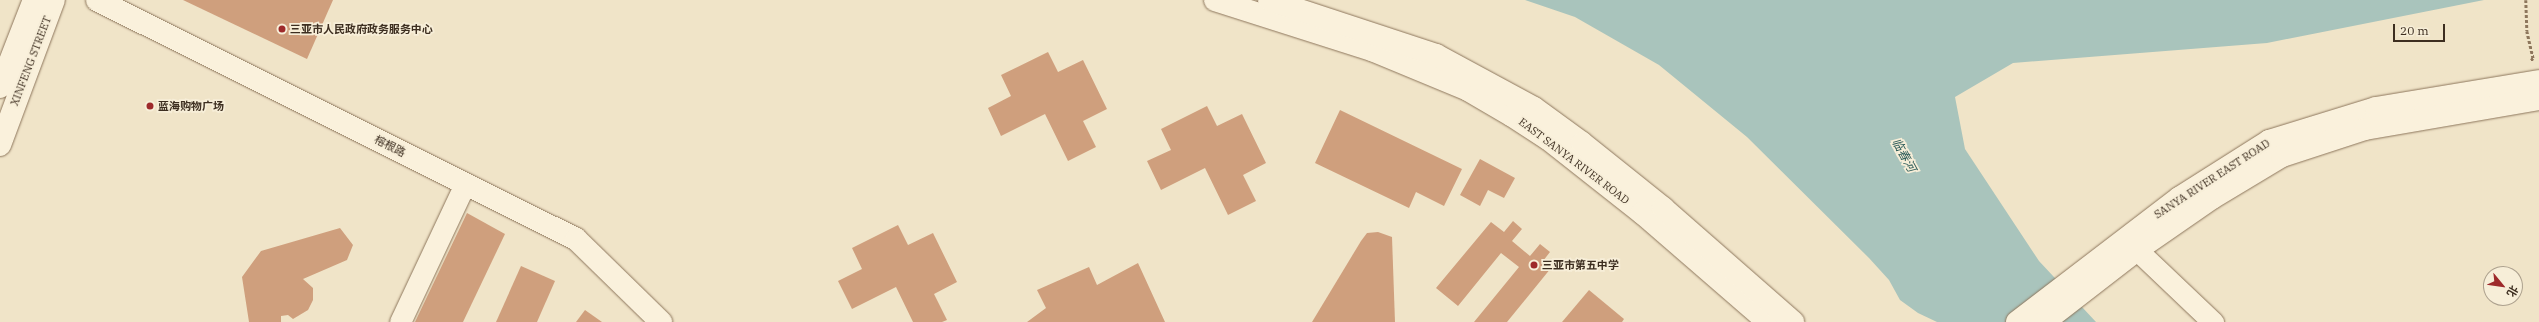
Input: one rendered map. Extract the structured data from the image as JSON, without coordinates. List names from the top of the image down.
{
  "streets": {
    "main road": [
      "XINFENG STREET",
      "榕根路",
      "EAST SANYA RIVER ROAD",
      "SANYA RIVER EAST ROAD"
    ]
  },
  "water": ["临春河"],
  "places": ["三亚市人民政府政务服务中心", "蓝海购物广场", "三亚市第五中学"],
  "scale_bar": "20 m",
  "north": "bottom right"
}
